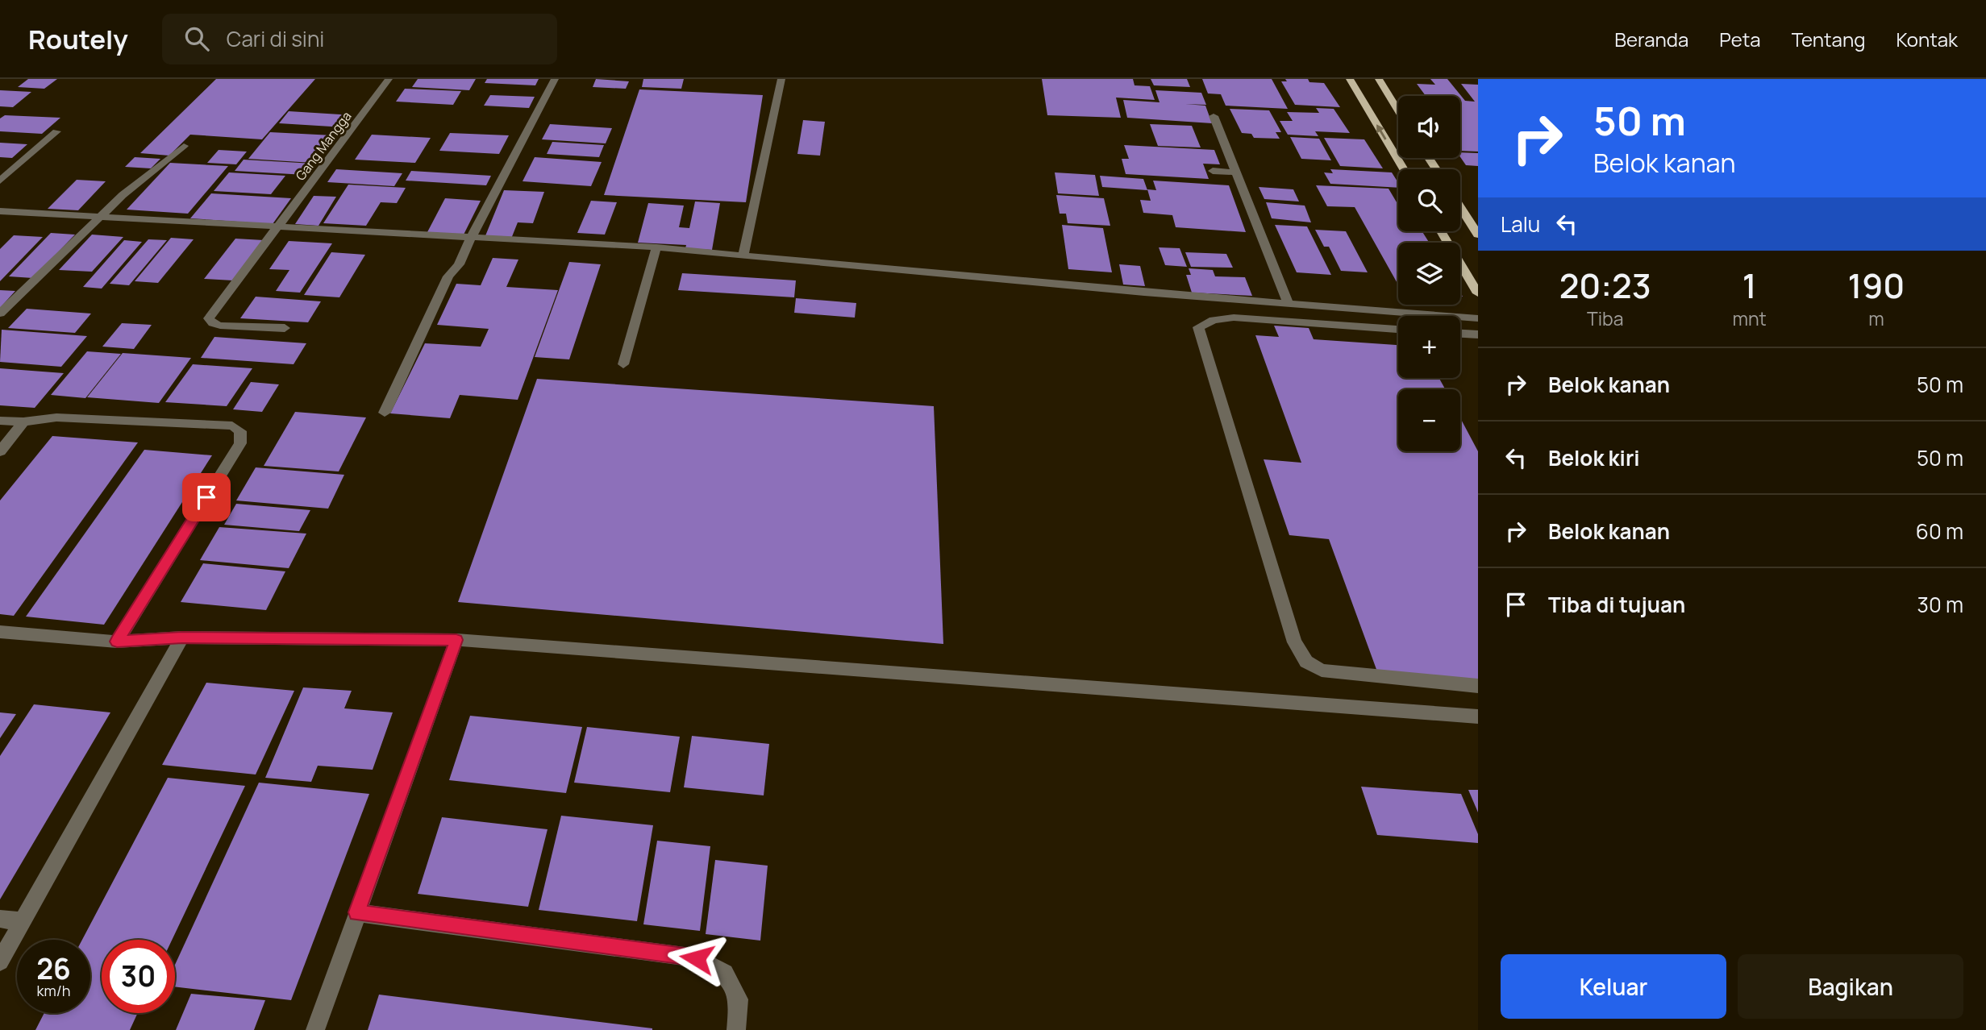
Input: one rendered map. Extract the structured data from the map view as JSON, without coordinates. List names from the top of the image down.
{
  "streets": {
    "street": ["Gang Mangga"]
  },
  "page": {
    "header": "Routely",
    "search": "Cari di sini",
    "nav": [
      "Beranda",
      "Peta",
      "Tentang",
      "Kontak"
    ],
    "turn": ["50 m", "Belok kanan"],
    "map_buttons": ["+", "−"],
    "then": "Lalu",
    "eta": [
      "20:23",
      "Tiba",
      "1",
      "mnt",
      "190",
      "m"
    ],
    "list": [
      {
        "name": "Belok kanan",
        "value": "50 m"
      },
      {
        "name": "Belok kiri",
        "value": "50 m"
      },
      {
        "name": "Belok kanan",
        "value": "60 m"
      },
      {
        "name": "Tiba di tujuan",
        "value": "30 m"
      }
    ],
    "speed": "26 km/h",
    "limit": "30",
    "buttons": ["Keluar", "Bagikan"]
  }
}
